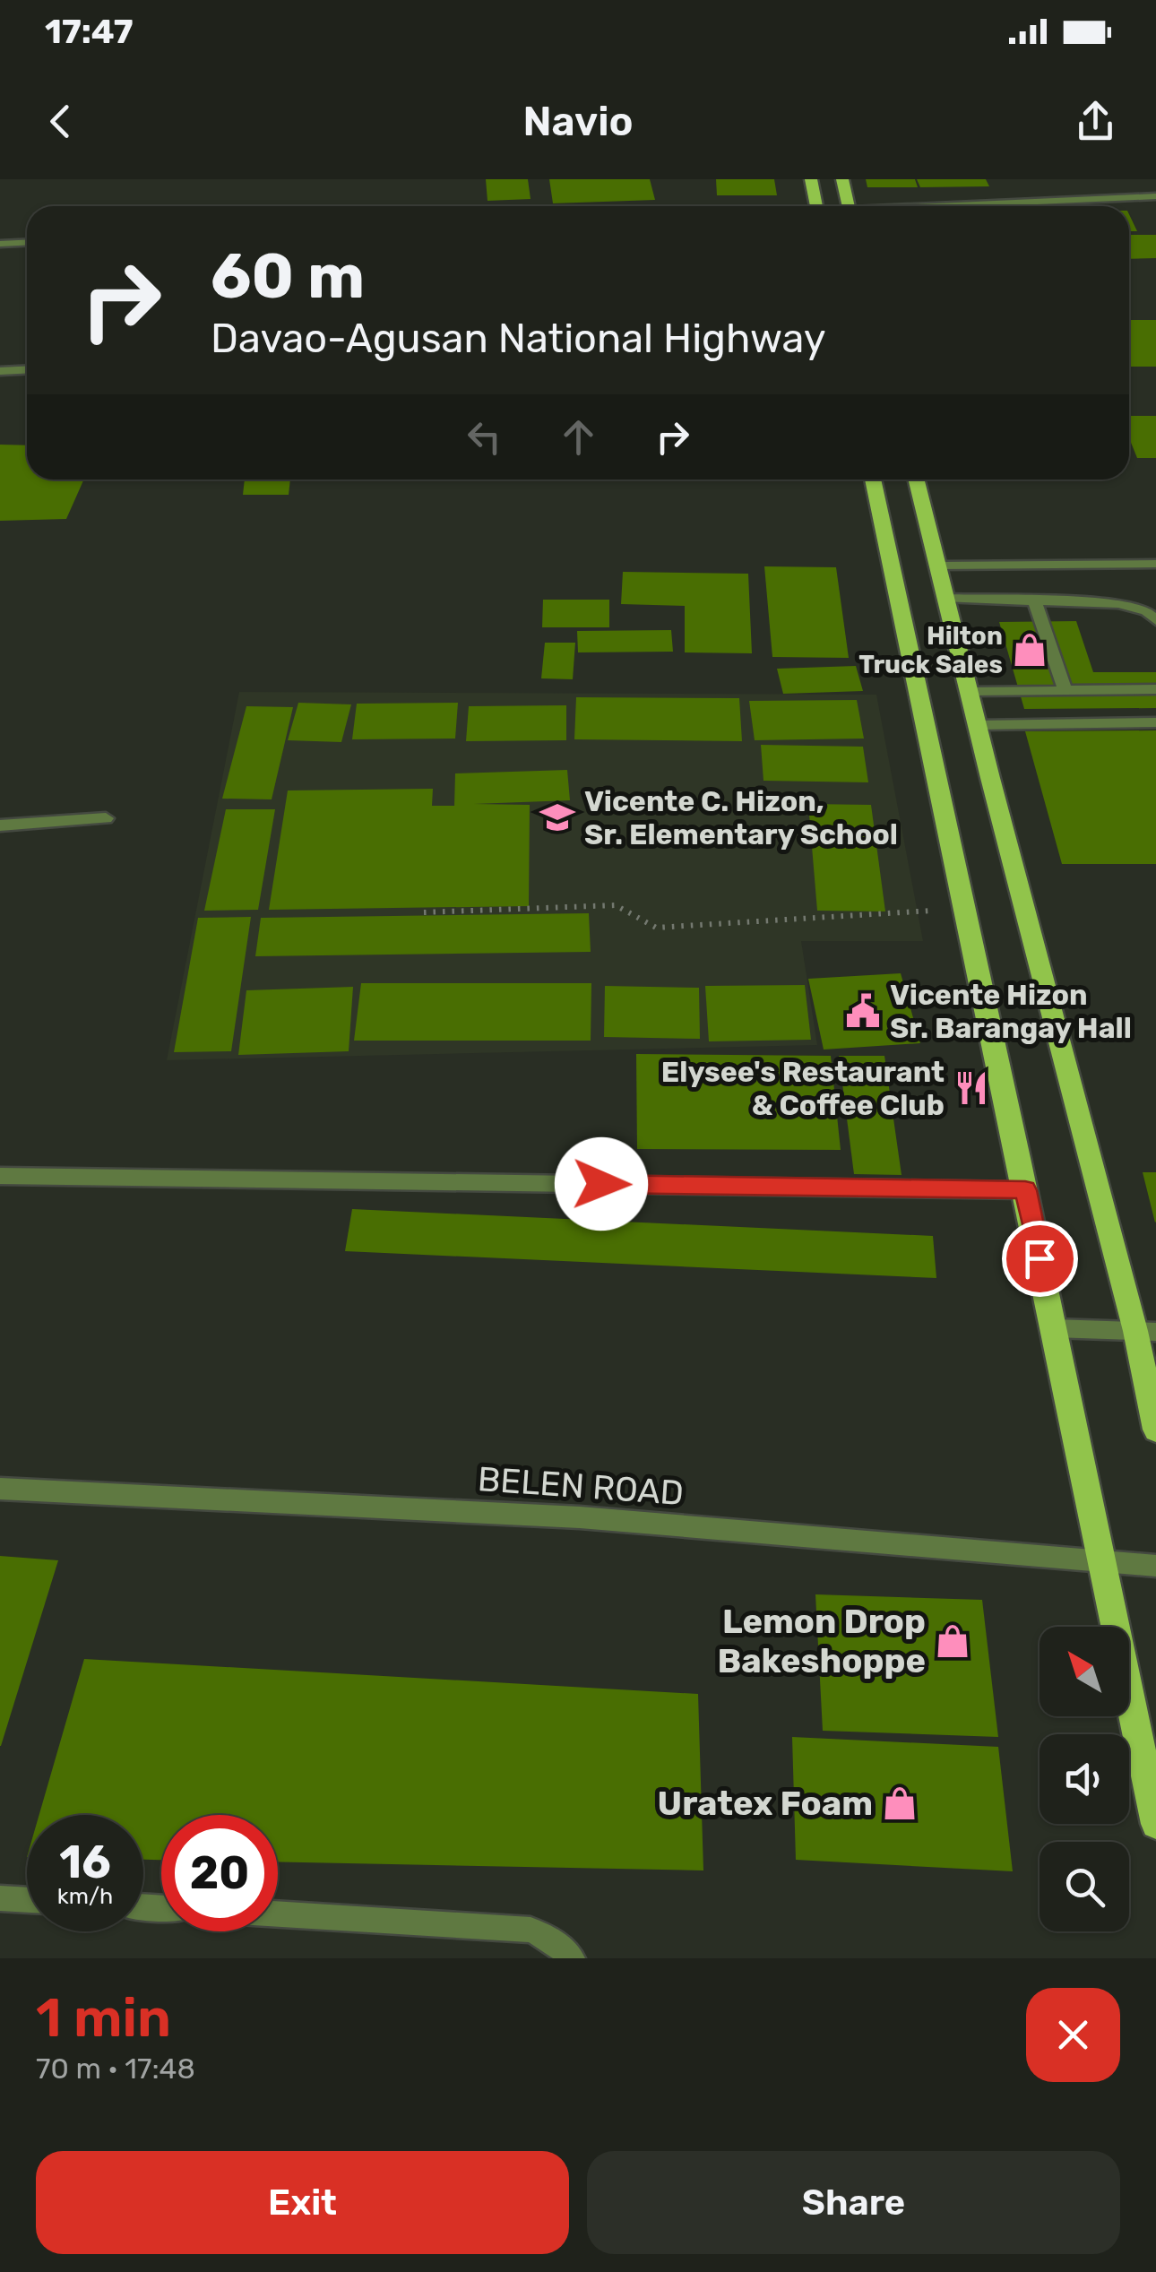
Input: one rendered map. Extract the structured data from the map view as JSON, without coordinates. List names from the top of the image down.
{
  "streets": {
    "street": ["BELEN ROAD"]
  },
  "places": {
    "shop": ["Hilton Truck Sales", "Lemon Drop Bakeshoppe", "Uratex Foam"],
    "school or university": ["Vicente C. Hizon, Sr. Elementary School"],
    "public building": ["Vicente Hizon Sr. Barangay Hall"],
    "restaurant": ["Elysee's Restaurant & Coffee Club"]
  },
  "north": "top left",
  "page": {
    "status": "17:47",
    "header": "Navio",
    "turn": ["60 m", "Davao-Agusan National Highway"],
    "speed": "16 km/h",
    "limit": "20",
    "heading": ["1 min", "70 m · 17:48"],
    "buttons": ["Exit", "Share"]
  }
}
